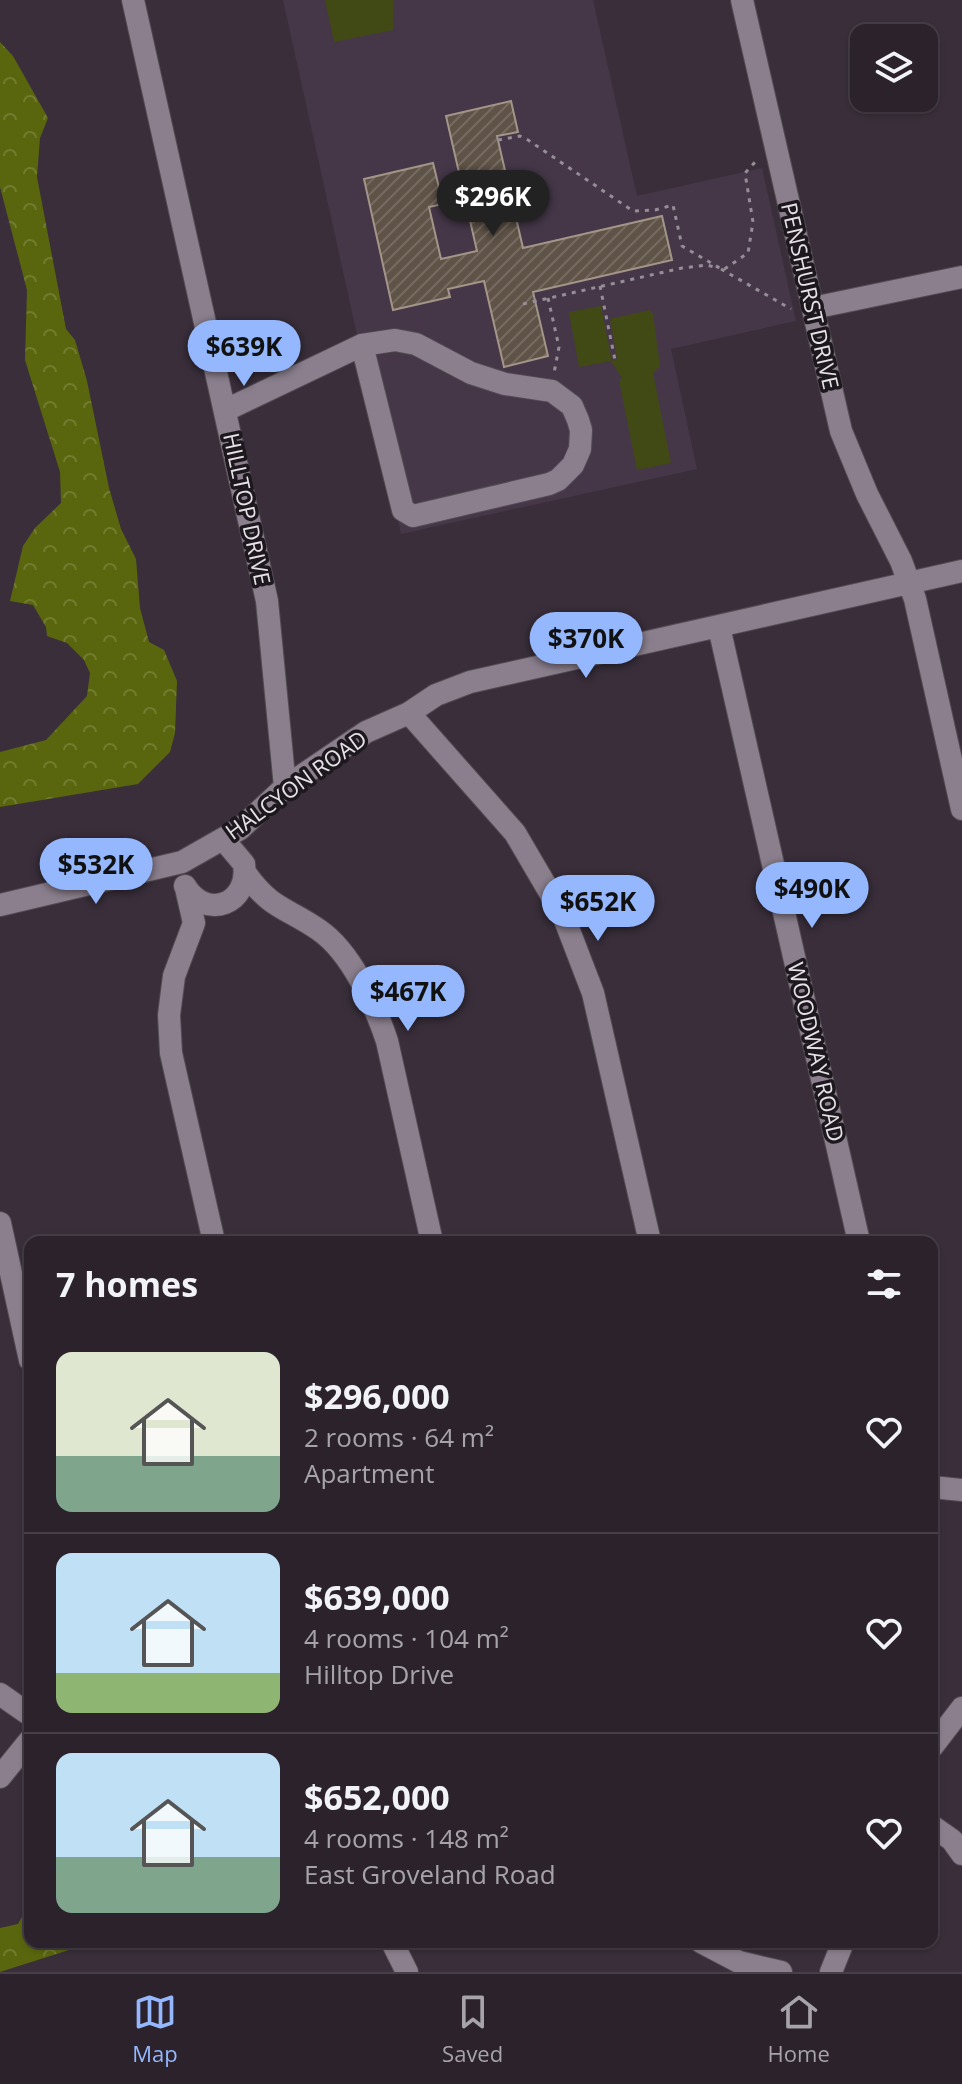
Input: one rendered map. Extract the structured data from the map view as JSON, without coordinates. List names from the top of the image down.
{
  "streets": {
    "street": [
      "PENSHURST DRIVE",
      "HILLTOP DRIVE",
      "HALCYON ROAD",
      "WOODWAY ROAD"
    ]
  },
  "crossings": [
    ["PENSHURST DRIVE", "HALCYON ROAD"],
    ["HILLTOP DRIVE", "HALCYON ROAD"],
    ["HALCYON ROAD", "WOODWAY ROAD"]
  ],
  "page": {
    "price": [
      "$296K",
      "$639K",
      "$370K",
      "$532K",
      "$490K",
      "$652K",
      "$467K"
    ],
    "heading": "7 homes",
    "list": [
      {
        "name": "$296,000",
        "note": "2 rooms · 64 m² · Apartment"
      },
      {
        "name": "$639,000",
        "note": "4 rooms · 104 m² · Hilltop Drive"
      },
      {
        "name": "$652,000",
        "note": "4 rooms · 148 m² · East Groveland Road"
      }
    ],
    "tabs": ["Map", "Saved", "Home"]
  }
}
